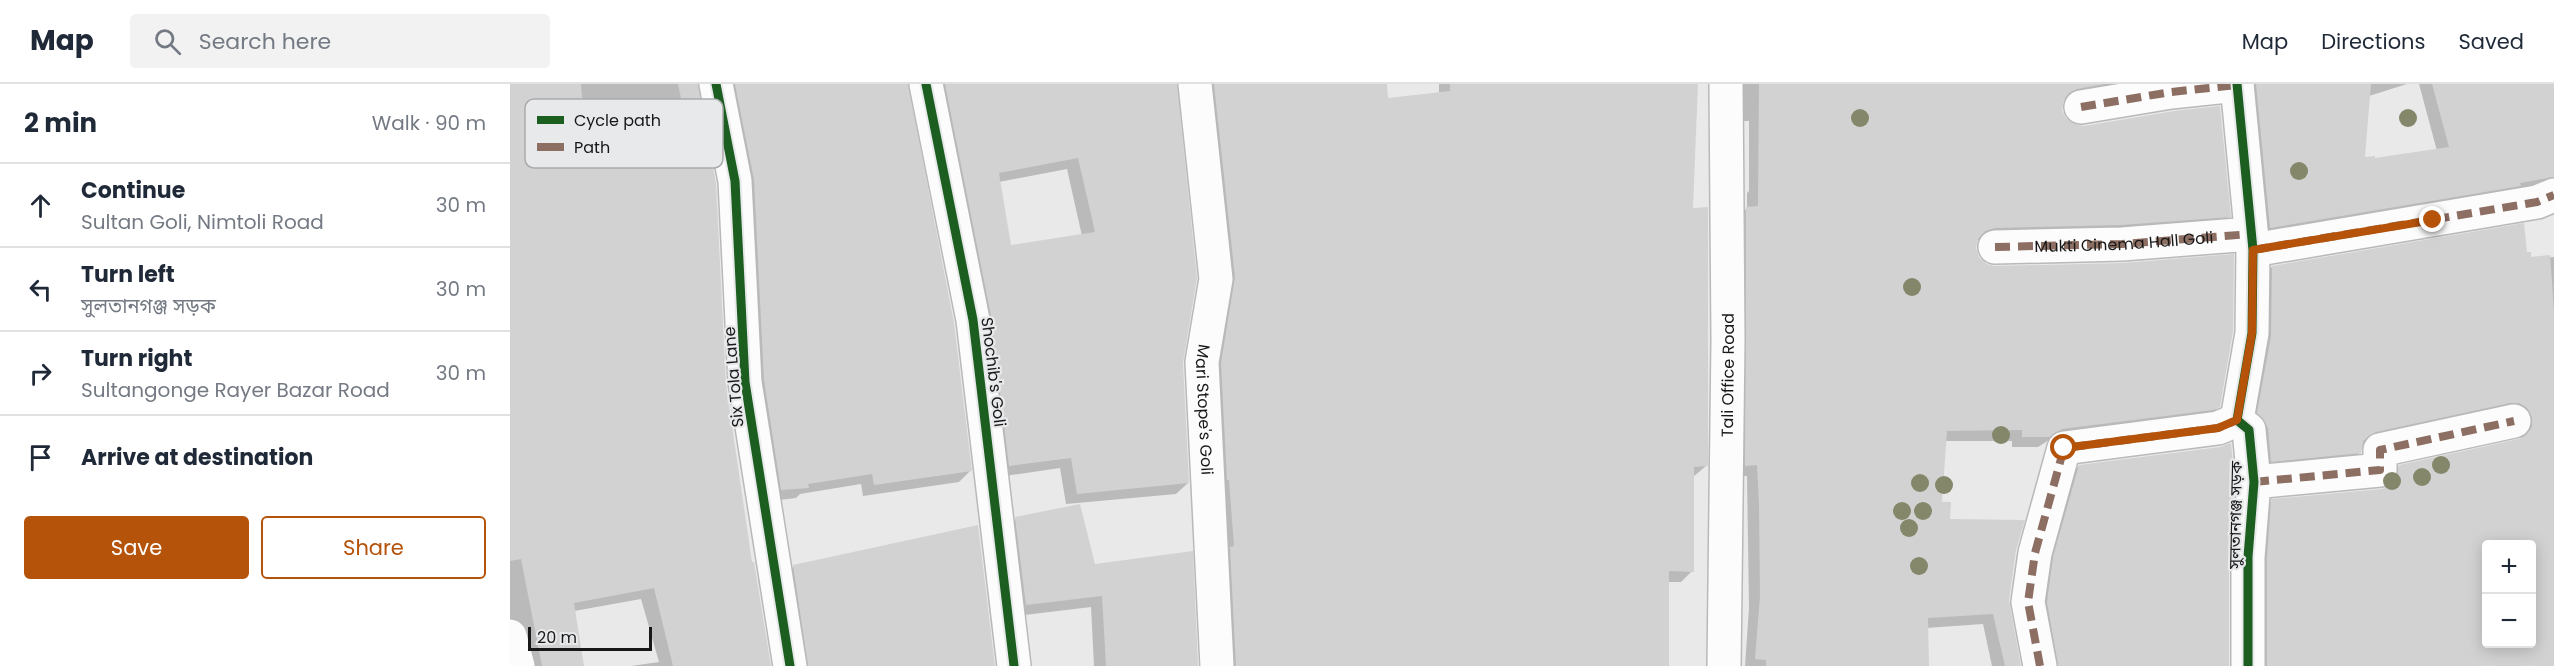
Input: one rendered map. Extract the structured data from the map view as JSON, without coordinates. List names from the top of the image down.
{
  "streets": {
    "street": [
      "Mukti Cinema Hall Goli",
      "Shochib's Goli",
      "Tali Office Road",
      "Six Tola Lane",
      "Mari Stope's Goli",
      "সুলতানগঞ্জ সড়ক"
    ]
  },
  "legend": ["Cycle path", "Path"],
  "scale_bar": "20 m",
  "page": {
    "header": "Map",
    "search": "Search here",
    "nav": ["Map", "Directions", "Saved"],
    "heading": ["2 min", "Walk · 90 m"],
    "list": [
      ["Continue", "Sultan Goli, Nimtoli Road", "30 m"],
      ["Turn left", "সুলতানগঞ্জ সড়ক", "30 m"],
      ["Turn right", "Sultangonge Rayer Bazar Road", "30 m"],
      "Arrive at destination"
    ],
    "buttons": ["Save", "Share"],
    "map_buttons": ["+", "−"],
    "scale": "20 m"
  }
}
